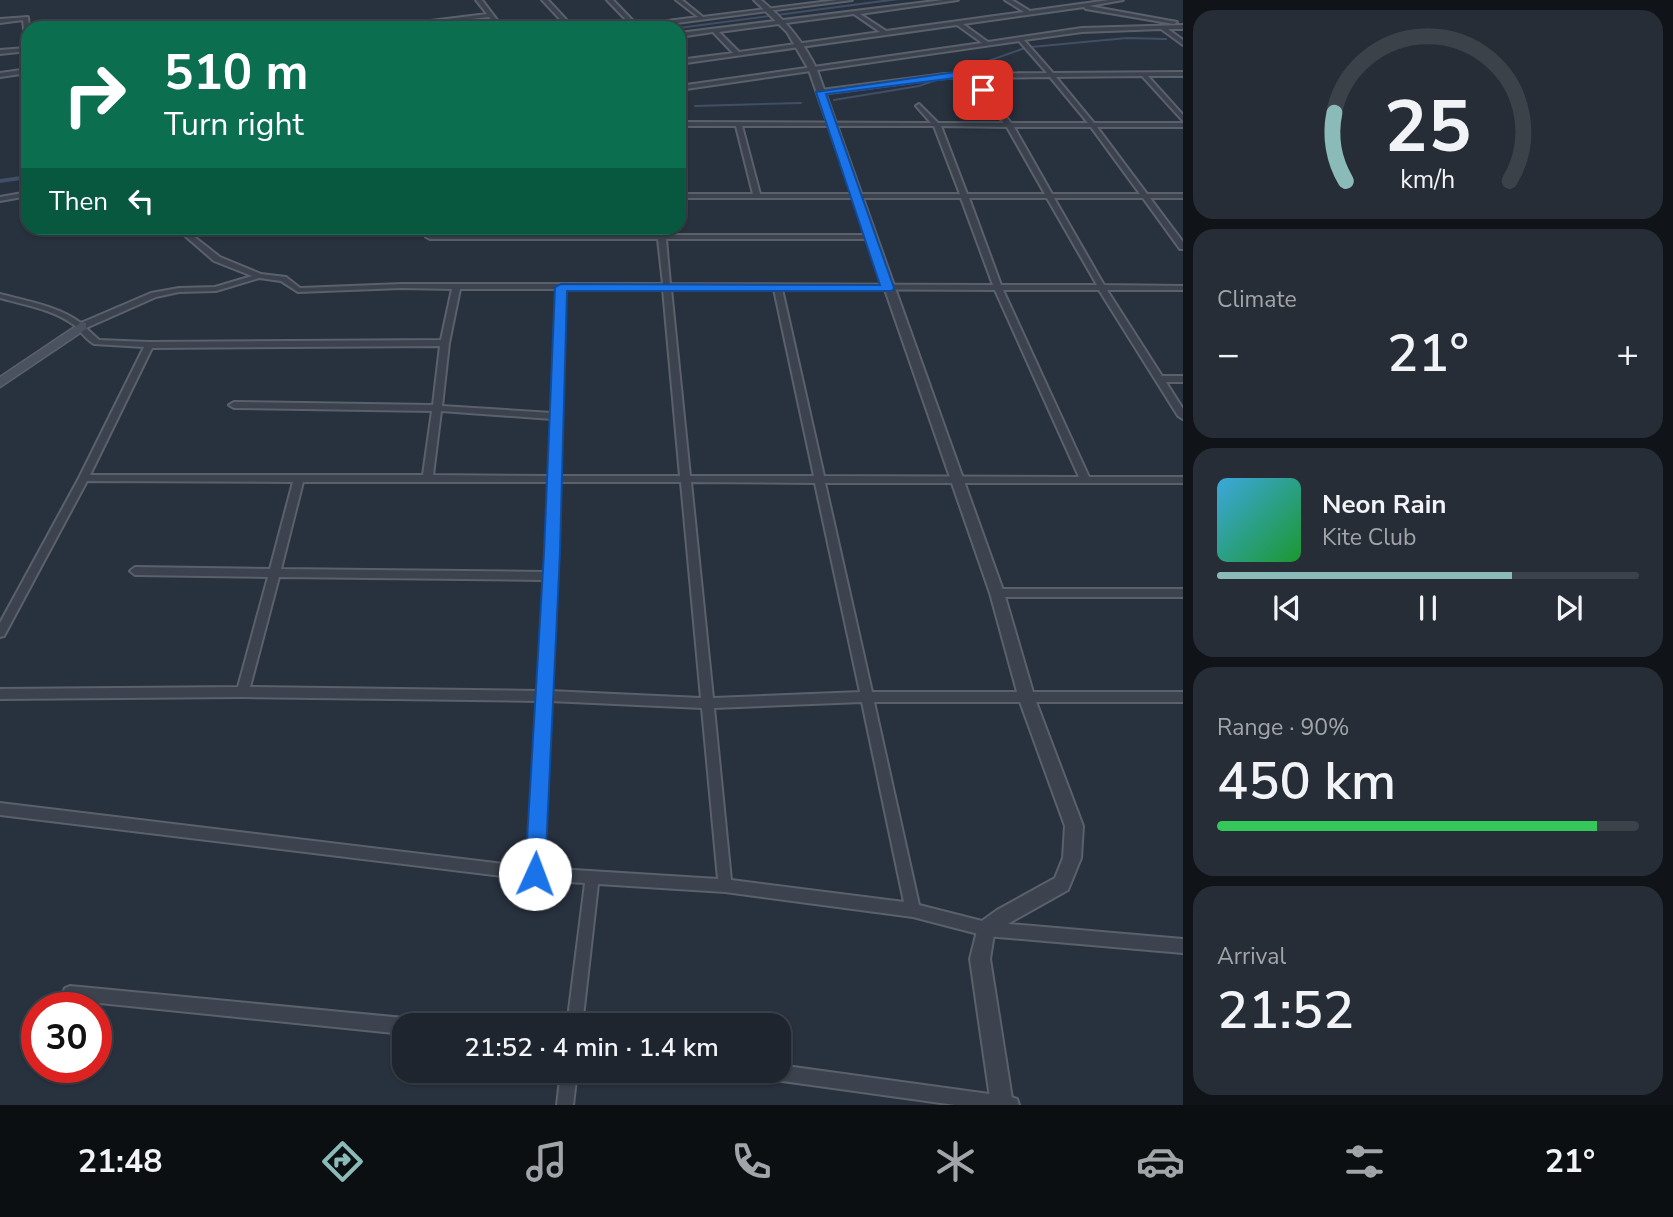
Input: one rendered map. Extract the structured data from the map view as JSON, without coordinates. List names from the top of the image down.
{
  "page": {
    "turn": ["510 m", "Turn right"],
    "then": "Then",
    "tile": [
      "Climate",
      ["Range · 90%", "450 km"],
      ["Arrival", "21:52"]
    ],
    "heat": ["−", "21°", "+"],
    "song": ["Neon Rain", "Kite Club"],
    "limit": "30",
    "trip": "21:52 · 4 min · 1.4 km",
    "tabs": ["21:48", "21°"],
    "gauge": ["25", "km/h"]
  }
}
